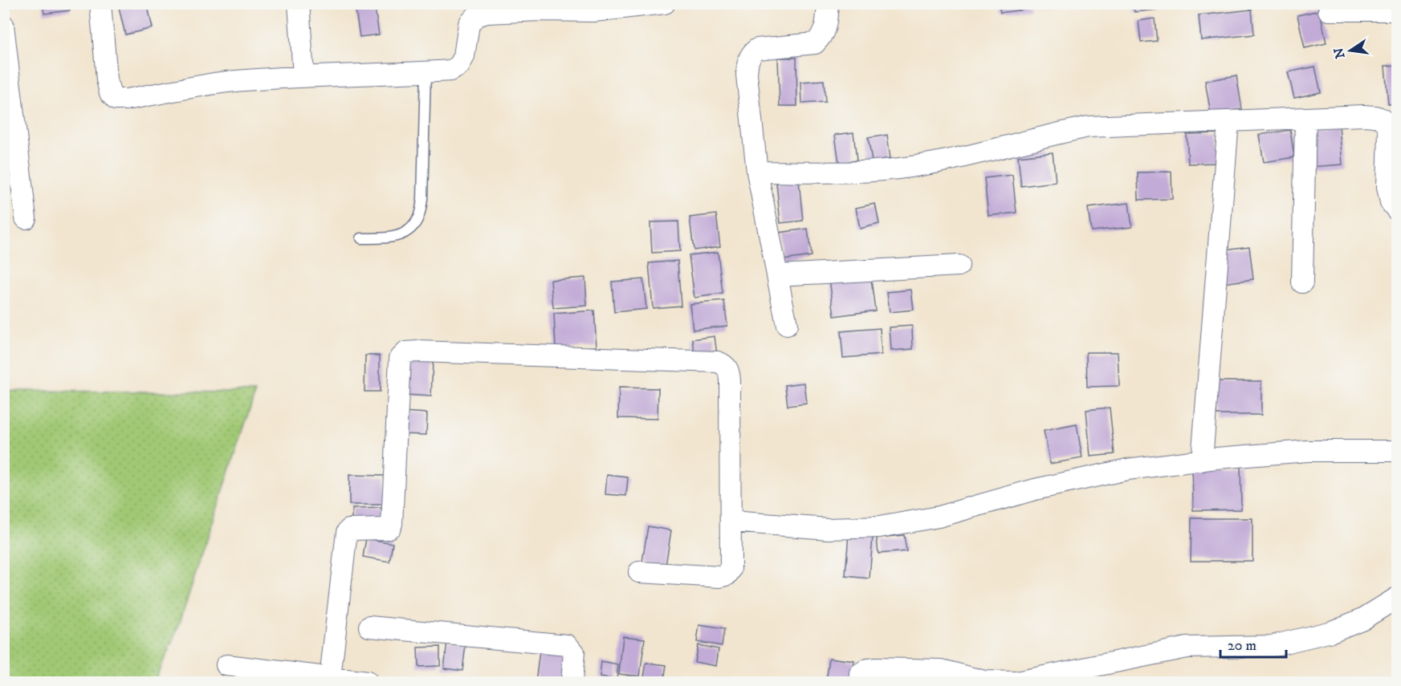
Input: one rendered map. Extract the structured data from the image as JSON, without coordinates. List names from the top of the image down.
{
  "scale_bar": "20 m",
  "north": "left"
}
